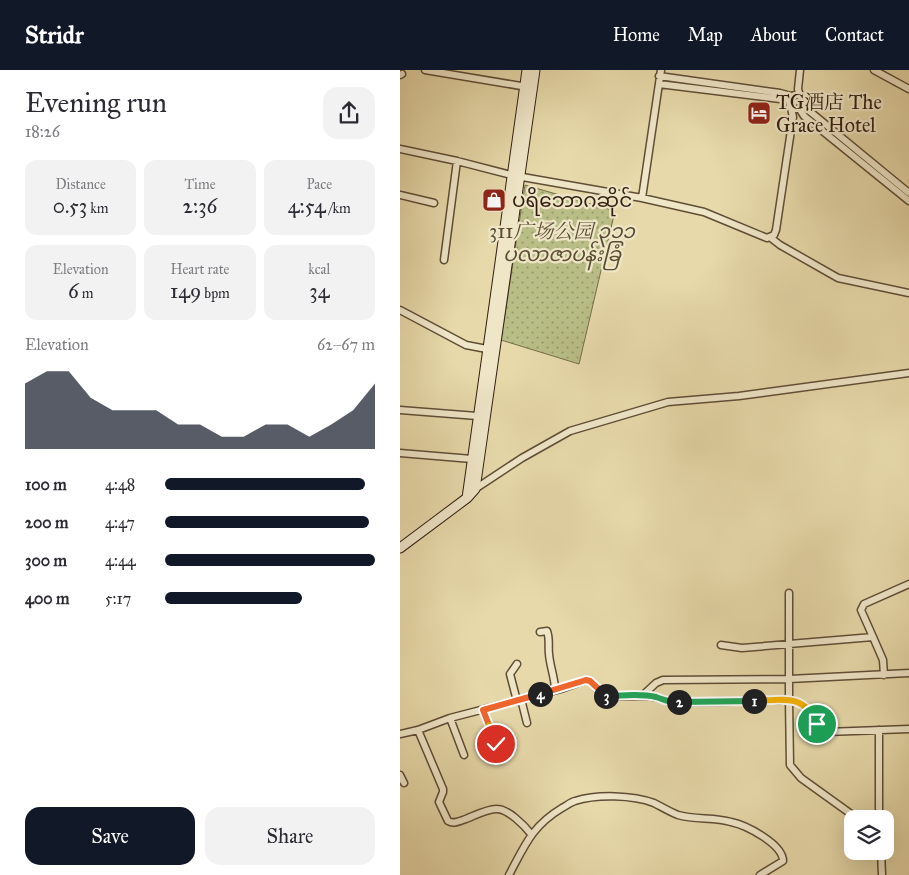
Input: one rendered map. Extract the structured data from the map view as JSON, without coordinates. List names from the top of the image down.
{
  "parks": ["311广场公园 ၃၁၁ ပလာဇာပန်းခြံ"],
  "places": {
    "hotel": ["TG酒店 The Grace Hotel"],
    "shop": ["ပရိဘောဂဆိုင်"]
  },
  "page": {
    "header": "Stridr",
    "nav": [
      "Home",
      "Map",
      "About",
      "Contact"
    ],
    "heading": ["Evening run", "18:26"],
    "stats": [
      ["Distance", "0.53 km"],
      ["Time", "2:36"],
      ["Pace", "4:54 /km"],
      ["Elevation", "6 m"],
      ["Heart rate", "149 bpm"],
      ["kcal", "34"]
    ],
    "chart": ["Elevation", "62–67 m"],
    "list": [
      {
        "name": "100 m",
        "note": "4:48"
      },
      {
        "name": "200 m",
        "note": "4:47"
      },
      {
        "name": "300 m",
        "note": "4:44"
      },
      {
        "name": "400 m",
        "note": "5:17"
      }
    ],
    "pins": [
      "4",
      "3",
      "1",
      "2"
    ],
    "buttons": ["Save", "Share"]
  }
}
